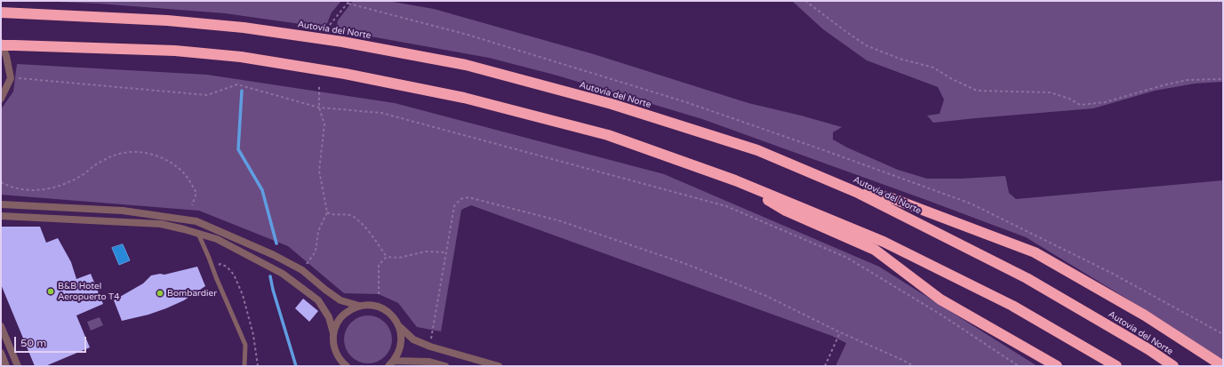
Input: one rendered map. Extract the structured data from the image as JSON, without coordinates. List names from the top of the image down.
{
  "streets": {
    "highway": ["Autovía del Norte"]
  },
  "places": ["B&B Hotel Aeropuerto T4", "Bombardier"],
  "scale_bar": "50 m"
}
